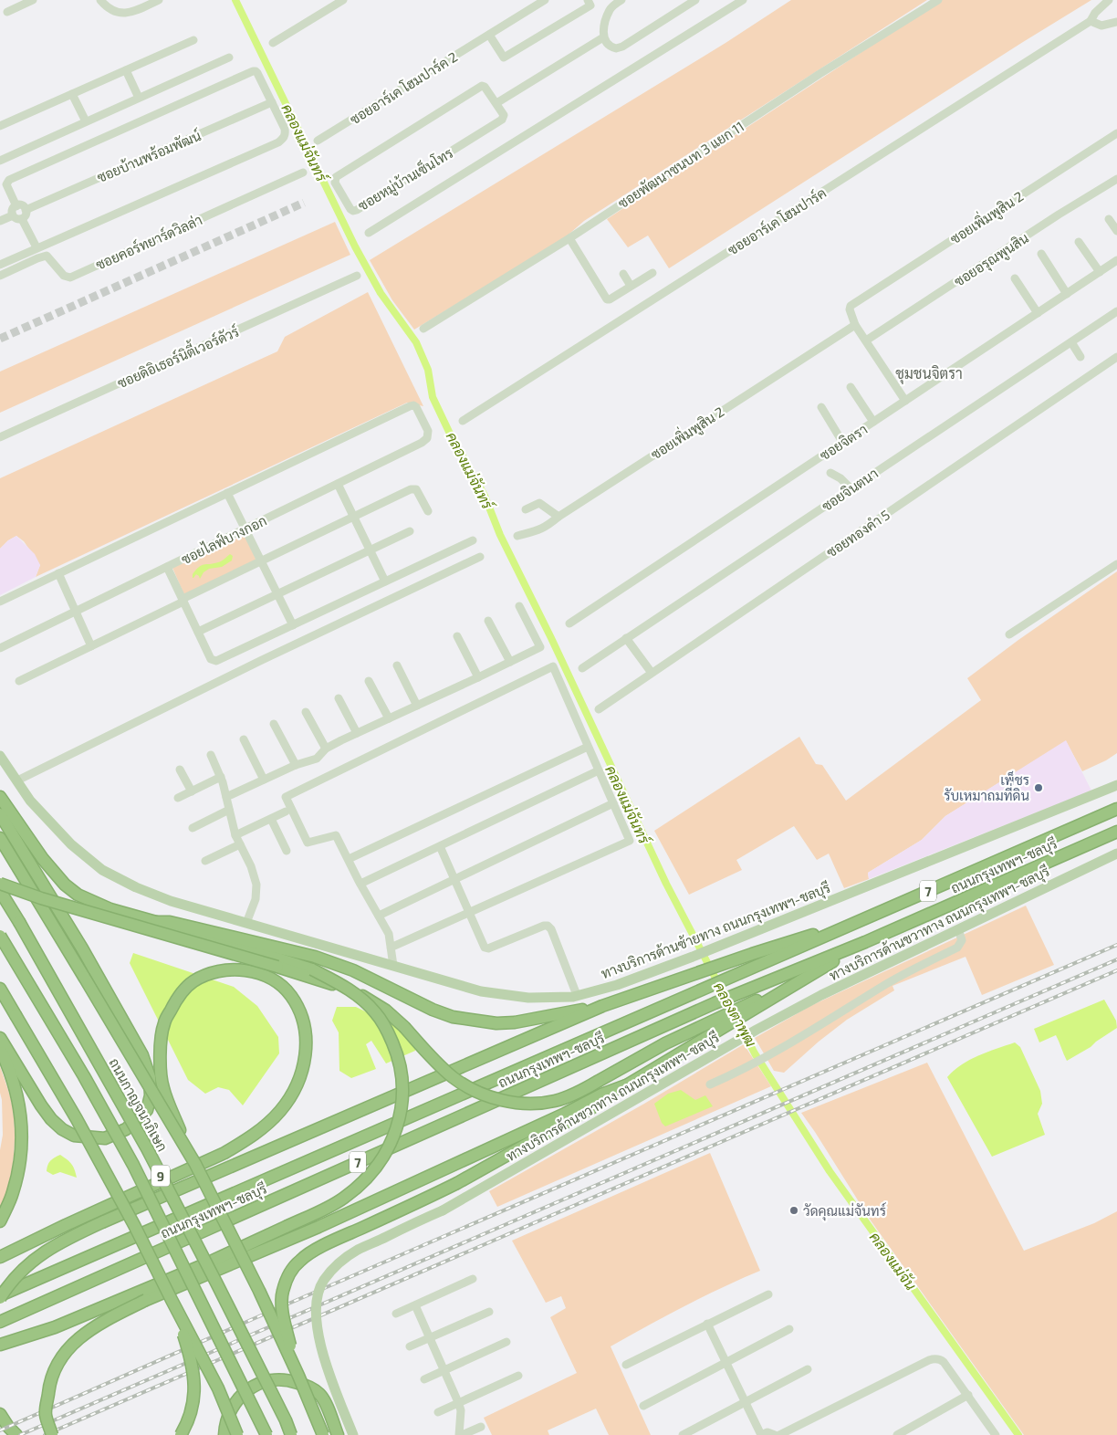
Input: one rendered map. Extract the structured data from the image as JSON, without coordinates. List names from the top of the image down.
{
  "streets": {
    "highway": [
      "ถนนกรุงเทพฯ-ชลบุรี",
      "7",
      "ถนนกาญจนาภิเษก",
      "9"
    ],
    "main road": ["ทางบริการด้านขวาทาง ถนนกรุงเทพฯ-ชลบุรี", "ทางบริการด้านซ้ายทาง ถนนกรุงเทพฯ-ชลบุรี"],
    "street": [
      "ซอยอาร์เค โฮมปาร์ค 2",
      "ซอยบ้านพร้อมพัฒน์",
      "ซอยพัฒนาชนบท 3 แยก 11",
      "ซอยหมู่บ้านเซ็นโทร",
      "ซอยเพิ่มพูสิน 2",
      "ซอยอาร์เค โฮมปาร์ค",
      "ซอยคอร์ทยาร์ดวิลล่า",
      "ซอยอรุณพูนสิน",
      "ซอยดิอิเธอร์นิตี้เวอร์ดัวร์",
      "ซอยจิตรา",
      "ซอยจินตนา",
      "ซอยทองคำ 5",
      "ซอยไลฟ์บางกอก"
    ]
  },
  "crossings": [
    ["ซอยเพิ่มพูสิน 2", "ซอยอรุณพูนสิน"],
    ["ซอยเพิ่มพูสิน 2", "ซอยจิตรา"]
  ],
  "districts": ["ชุมชนจิตรา"],
  "water": ["คลองแม่จันทร์", "คลองตาพุฒ", "คลองแม่จัน"],
  "places": ["เพ็ชร รับเหมาถมที่ดิน", "วัดคุณแม่จันทร์"]
}
